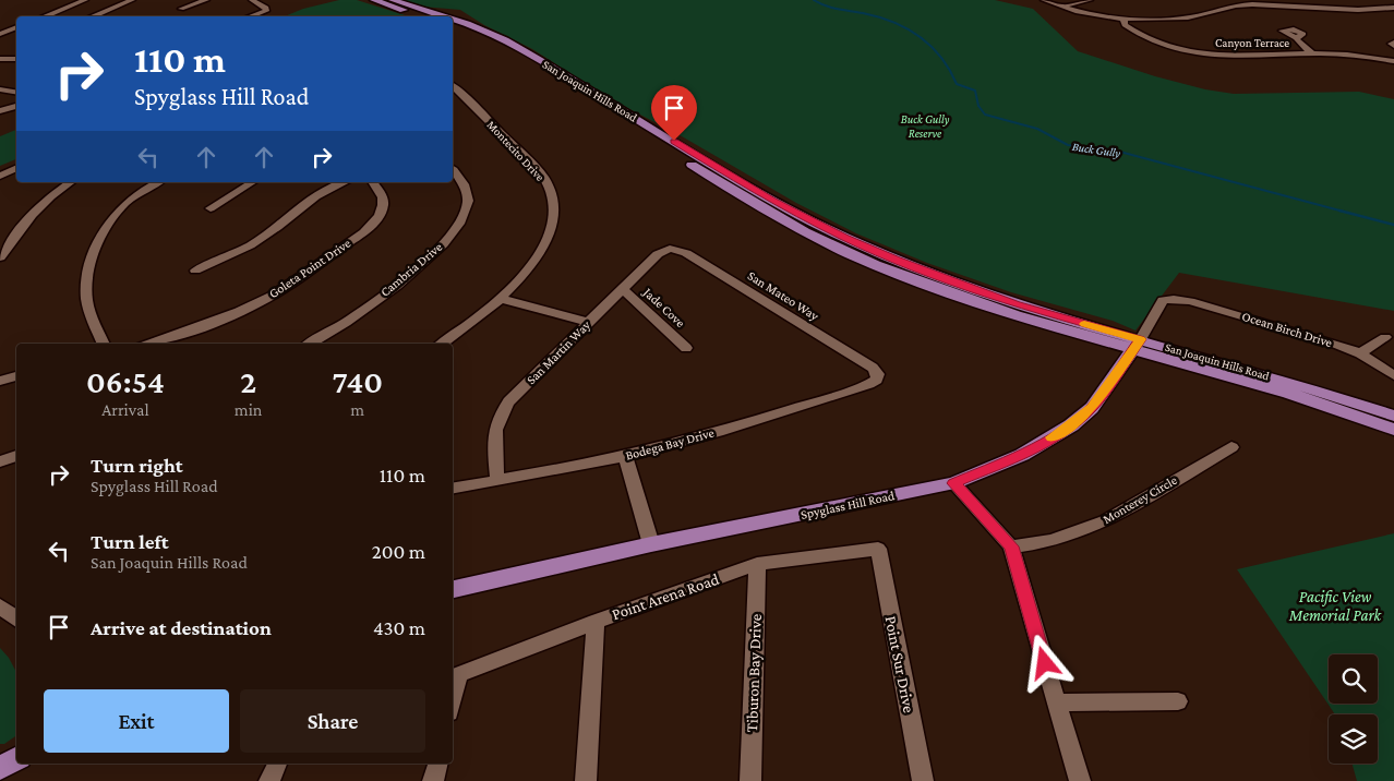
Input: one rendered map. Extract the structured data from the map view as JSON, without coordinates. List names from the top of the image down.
{
  "streets": {
    "main road": ["San Joaquin Hills Road", "Spyglass Hill Road"],
    "street": [
      "Canyon Terrace",
      "Montecito Drive",
      "Goleta Point Drive",
      "Cambria Drive",
      "San Mateo Way",
      "Jade Cove",
      "Ocean Birch Drive",
      "San Martin Way",
      "Bodega Bay Drive",
      "Monterey Circle",
      "Point Arena Road",
      "Point Sur Drive",
      "Tiburon Bay Drive"
    ]
  },
  "crossings": [
    ["San Joaquin Hills Road", "Spyglass Hill Road"],
    ["San Mateo Way", "San Martin Way"],
    ["San Mateo Way", "Bodega Bay Drive"],
    ["Jade Cove", "San Martin Way"],
    ["Ocean Birch Drive", "Spyglass Hill Road"],
    ["San Martin Way", "Bodega Bay Drive"],
    ["Point Arena Road", "Point Sur Drive"],
    ["Point Arena Road", "Tiburon Bay Drive"]
  ],
  "water": ["Buck Gully"],
  "parks": ["Buck Gully Reserve", "Pacific View Memorial Park"],
  "page": {
    "turn": ["110 m", "Spyglass Hill Road"],
    "eta": [
      "06:54",
      "Arrival",
      "2",
      "min",
      "740",
      "m"
    ],
    "list": [
      {
        "name": "Turn right",
        "note": "Spyglass Hill Road",
        "value": "110 m"
      },
      {
        "name": "Turn left",
        "note": "San Joaquin Hills Road",
        "value": "200 m"
      },
      {
        "name": "Arrive at destination",
        "value": "430 m"
      }
    ],
    "buttons": ["Exit", "Share"]
  }
}
